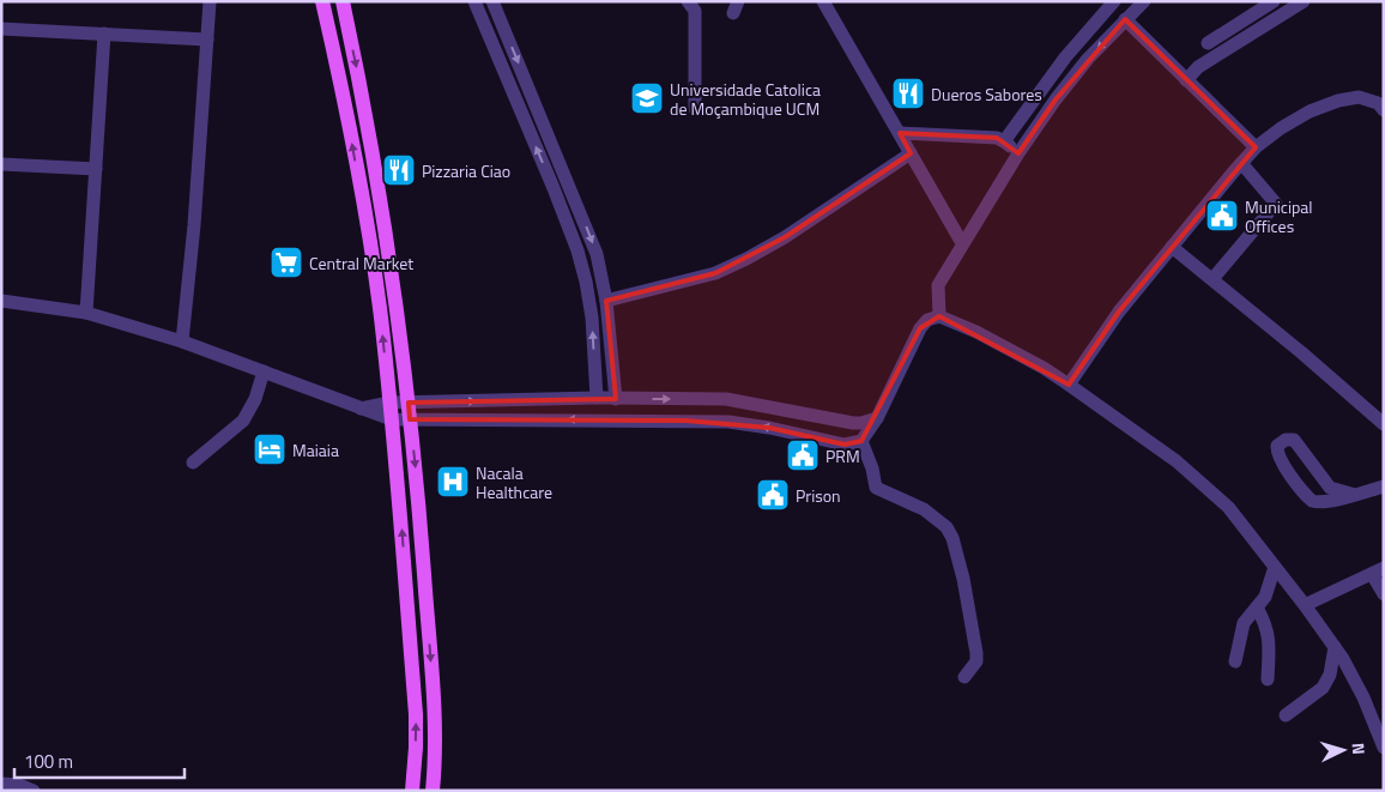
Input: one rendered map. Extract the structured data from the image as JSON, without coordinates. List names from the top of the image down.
{
  "places": {
    "restaurant": ["Dueros Sabores", "Pizzaria Ciao"],
    "school or university": ["Universidade Catolica de Moçambique UCM"],
    "public building": ["Municipal Offices", "PRM", "Prison"],
    "supermarket": ["Central Market"],
    "hotel": ["Maiaia"],
    "hospital": ["Nacala Healthcare"]
  },
  "scale_bar": "100 m",
  "north": "right"
}
